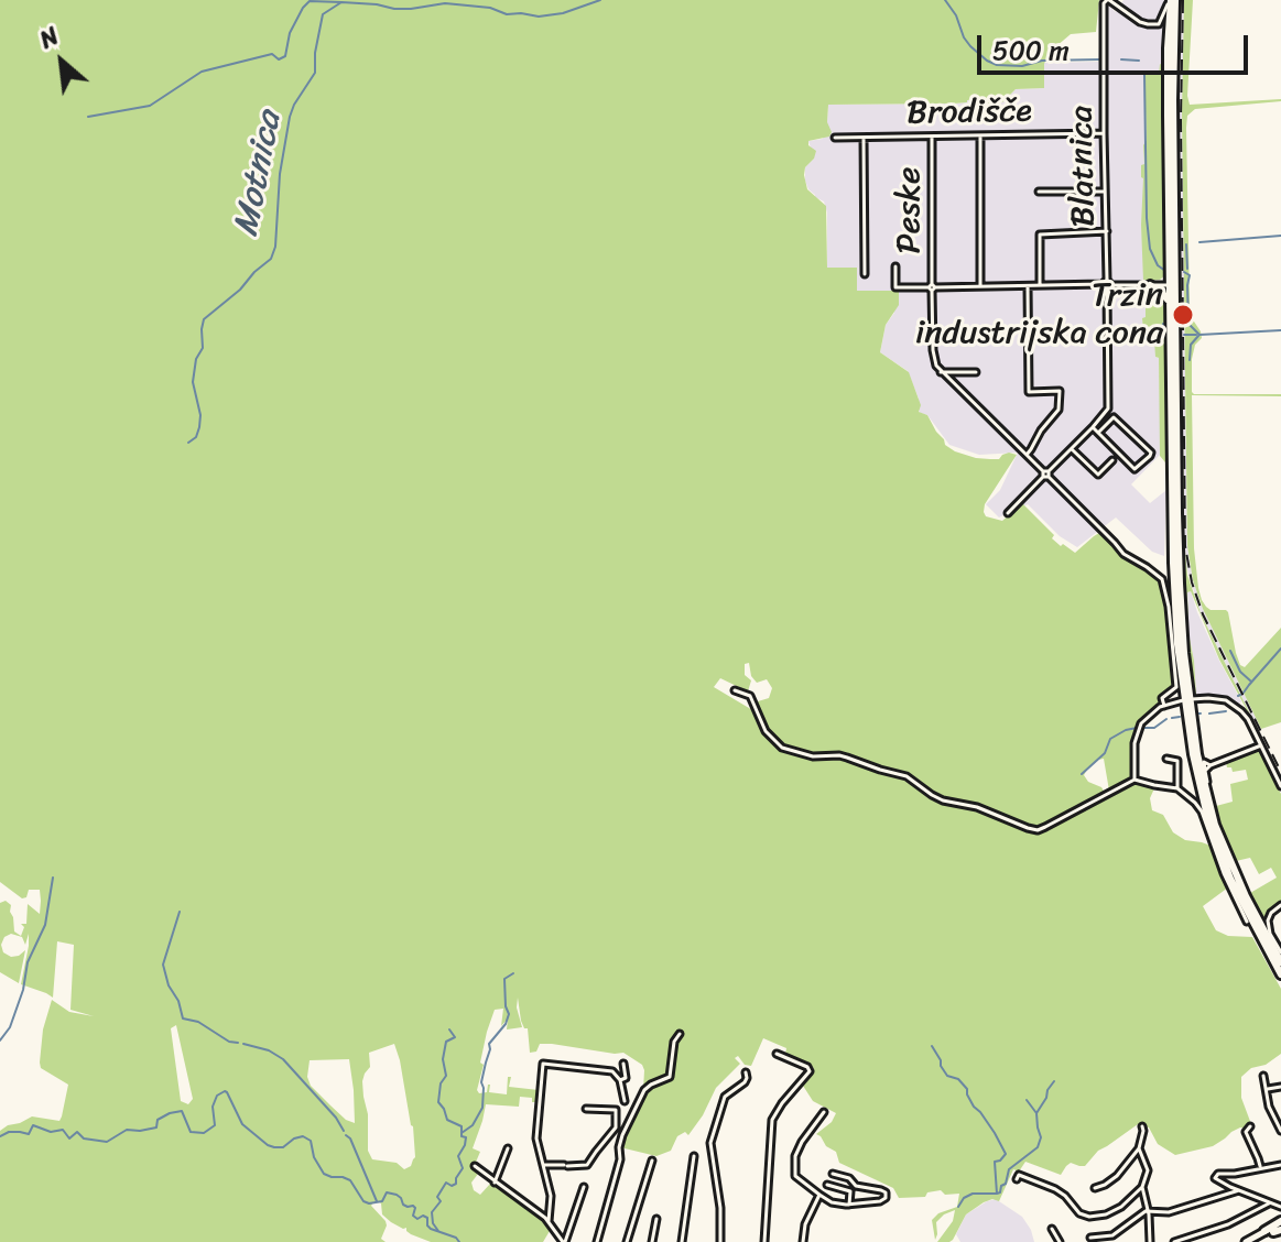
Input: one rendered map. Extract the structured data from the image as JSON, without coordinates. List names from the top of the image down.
{
  "streets": {
    "street": ["Brodišče", "Blatnica", "Peske"]
  },
  "crossings": [
    ["Brodišče", "Blatnica"],
    ["Brodišče", "Peske"]
  ],
  "water": ["Motnica"],
  "places": ["Trzin industrijska cona"],
  "scale_bar": "500 m",
  "north": "top left"
}
